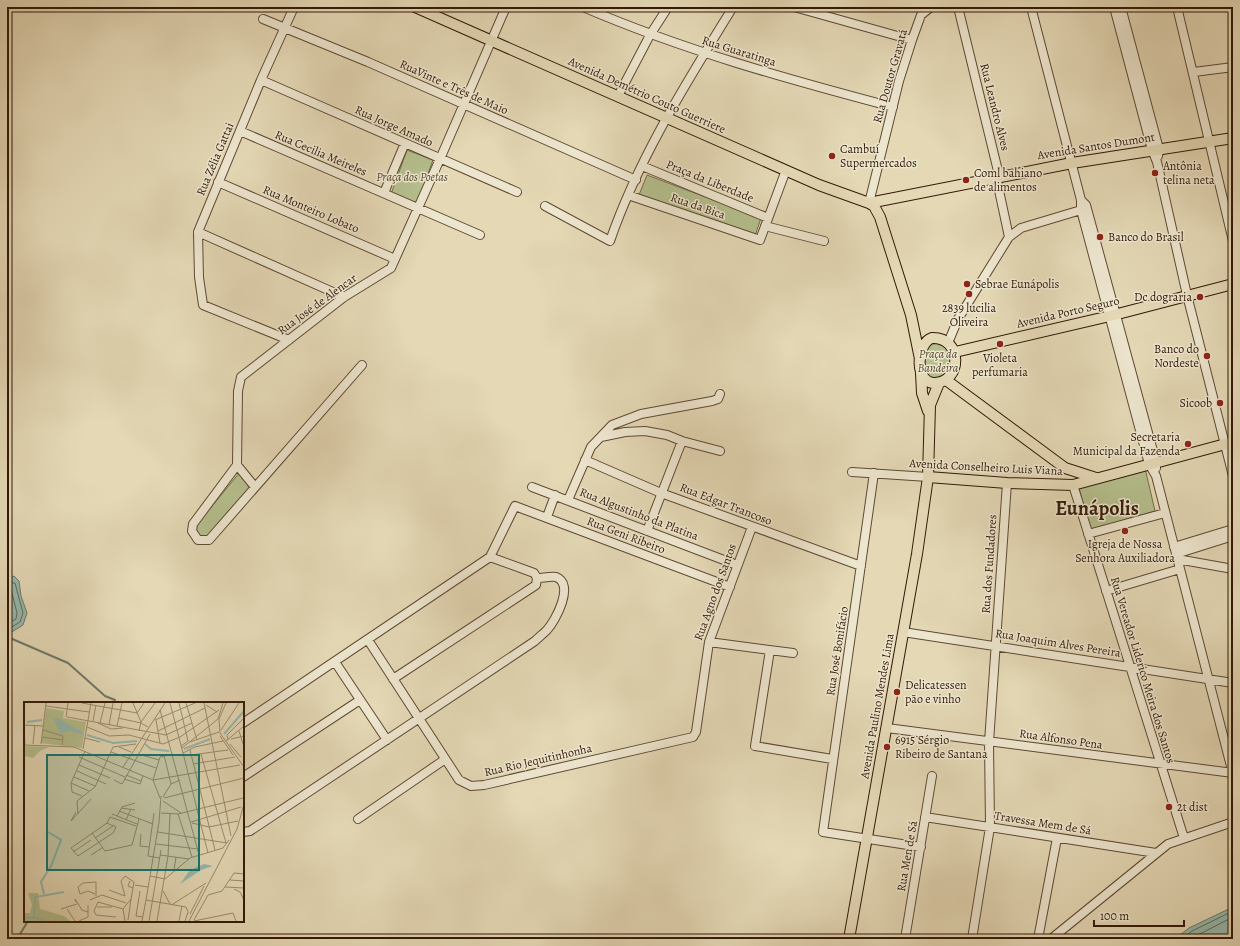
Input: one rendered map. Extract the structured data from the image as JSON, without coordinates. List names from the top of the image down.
{
  "streets": {
    "main road": [
      "Avenida Demétrio Couto Guerriere",
      "Avenida Santos Dumont",
      "Avenida Porto Seguro",
      "Avenida Conselheiro Luis Viana",
      "Avenida Paulino Mendes Lima"
    ],
    "street": [
      "Rua Guaratinga",
      "Rua Doutor Gravatá",
      "RuaVinte e Três de Maio",
      "Rua Leandro Alves",
      "Rua Jorge Amado",
      "Rua Cecilia Meireles",
      "Rua Zélia Gattai",
      "Praça da Liberdade",
      "Rua da Bica",
      "Rua Monteiro Lobato",
      "Rua José de Alencar",
      "Rua Edgar Trancoso",
      "Rua Algustinho da Platina",
      "Rua Geni Ribeiro",
      "Rua dos Fundadores",
      "Rua Agno dos Santos",
      "Rua Joaquim Alves Pereira",
      "Rua José Bonifácio",
      "Rua Vereador Liderico Meira dos Santos",
      "Rua Alfonso Pena",
      "Rua Rio Jequitinhonha",
      "Travessa Mem de Sá",
      "Rua Men de Sá"
    ]
  },
  "crossings": [
    ["Rua Guaratinga", "Rua Doutor Gravatá"],
    ["Rua Doutor Gravatá", "Avenida Demétrio Couto Guerriere"],
    ["Rua Doutor Gravatá", "Avenida Santos Dumont"],
    ["RuaVinte e Três de Maio", "Rua Zélia Gattai"],
    ["RuaVinte e Três de Maio", "Rua José de Alencar"],
    ["Avenida Demétrio Couto Guerriere", "Avenida Santos Dumont"],
    ["Avenida Demétrio Couto Guerriere", "Rua José de Alencar"],
    ["Rua Leandro Alves", "Avenida Santos Dumont"],
    ["Rua Jorge Amado", "Rua Zélia Gattai"],
    ["Rua Jorge Amado", "Rua José de Alencar"],
    ["Rua Cecilia Meireles", "Rua Zélia Gattai"],
    ["Rua Cecilia Meireles", "Rua José de Alencar"],
    ["Rua Zélia Gattai", "Rua Monteiro Lobato"],
    ["Rua Zélia Gattai", "Rua José de Alencar"],
    ["Praça da Liberdade", "Rua da Bica"],
    ["Rua Monteiro Lobato", "Rua José de Alencar"],
    ["Avenida Conselheiro Luis Viana", "Rua dos Fundadores"],
    ["Avenida Conselheiro Luis Viana", "Rua José Bonifácio"],
    ["Avenida Conselheiro Luis Viana", "Rua Vereador Liderico Meira dos Santos"],
    ["Avenida Conselheiro Luis Viana", "Avenida Paulino Mendes Lima"],
    ["Rua Edgar Trancoso", "Rua Agno dos Santos"],
    ["Rua Edgar Trancoso", "Rua José Bonifácio"],
    ["Rua Algustinho da Platina", "Rua Agno dos Santos"],
    ["Rua Geni Ribeiro", "Rua Agno dos Santos"],
    ["Rua dos Fundadores", "Rua Joaquim Alves Pereira"],
    ["Rua dos Fundadores", "Rua Alfonso Pena"],
    ["Rua dos Fundadores", "Travessa Mem de Sá"],
    ["Rua Agno dos Santos", "Rua Rio Jequitinhonha"],
    ["Rua Joaquim Alves Pereira", "Rua Vereador Liderico Meira dos Santos"],
    ["Rua Joaquim Alves Pereira", "Avenida Paulino Mendes Lima"],
    ["Rua José Bonifácio", "Avenida Paulino Mendes Lima"],
    ["Rua Vereador Liderico Meira dos Santos", "Rua Alfonso Pena"],
    ["Avenida Paulino Mendes Lima", "Rua Alfonso Pena"],
    ["Travessa Mem de Sá", "Rua Men de Sá"]
  ],
  "districts": ["Eunápolis"],
  "parks": ["Praça dos Poetas", "Praça da Bandeira"],
  "places": [
    "Cambuí Supermercados",
    "Antônia telina neta",
    "Coml bahiano de alimentos",
    "Banco do Brasil",
    "Sebrae Eunápolis",
    "2839 lucilia Oliveira",
    "Dc dograria",
    "Violeta perfumaria",
    "Banco do Nordeste",
    "Sicoob",
    "Secretaria Municipal da Fazenda",
    "Igreja de Nossa Senhora Auxiliadora",
    "Delicatessen pão e vinho",
    "6915 Sérgio Ribeiro de Santana",
    "2t dist"
  ],
  "scale_bar": "100 m"
}
